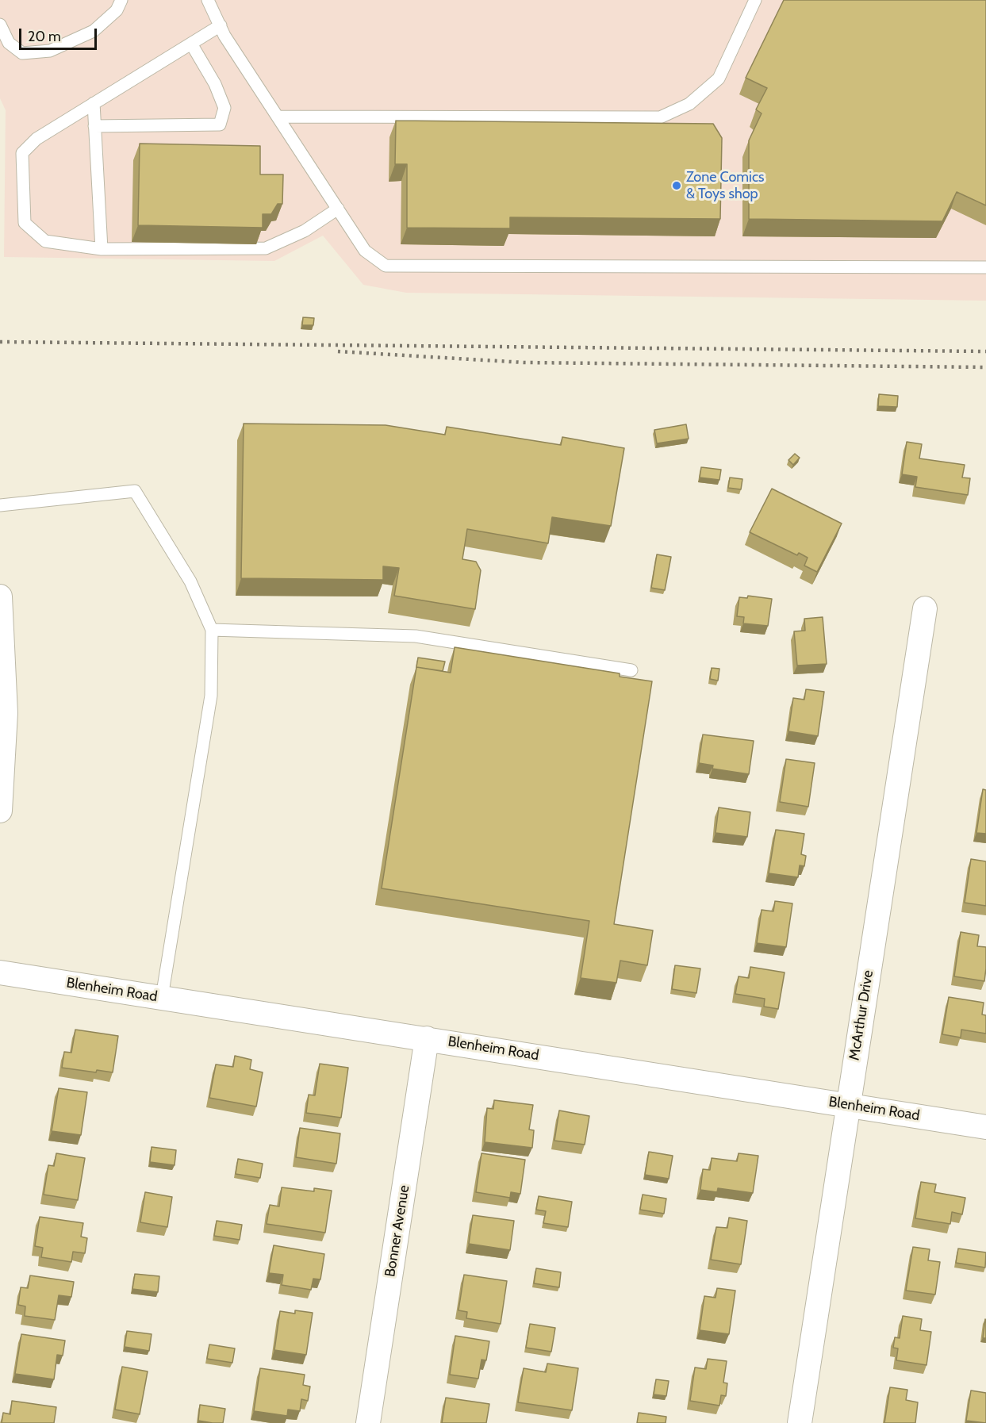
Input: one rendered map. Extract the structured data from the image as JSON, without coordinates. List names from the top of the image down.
{
  "streets": {
    "street": ["Blenheim Road", "McArthur Drive", "Bonner Avenue"]
  },
  "crossings": [
    ["Blenheim Road", "McArthur Drive"],
    ["Blenheim Road", "Bonner Avenue"]
  ],
  "places": ["Zone Comics & Toys shop"],
  "scale_bar": "20 m"
}
